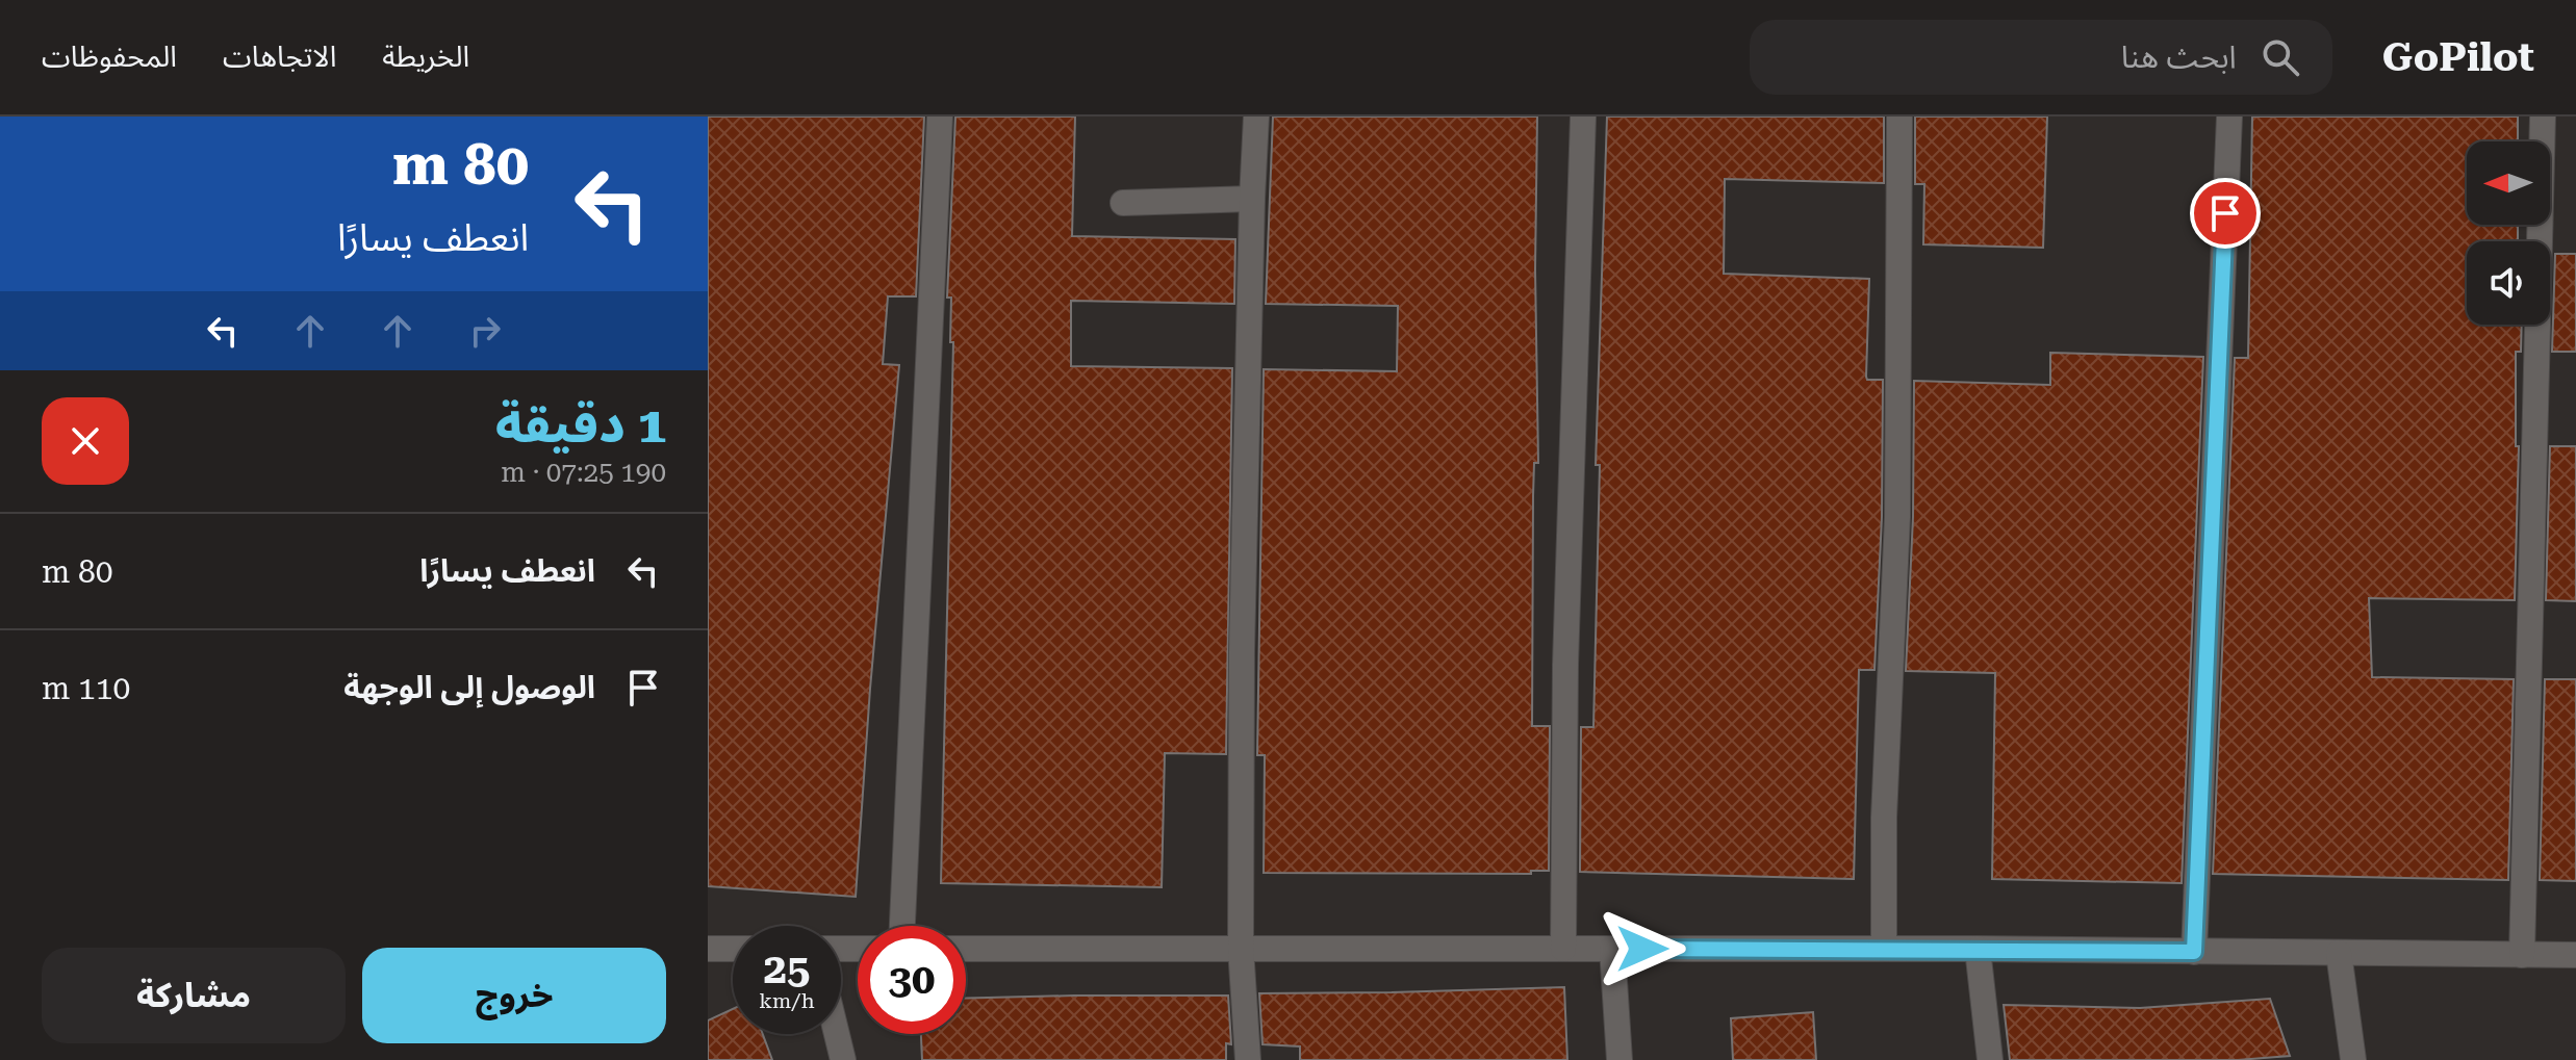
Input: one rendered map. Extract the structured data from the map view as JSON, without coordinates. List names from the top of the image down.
{
  "north": "left",
  "page": {
    "header": "GoPilot",
    "search": "ابحث هنا",
    "nav": ["الخريطة", "الاتجاهات", "المحفوظات"],
    "turn": ["80 m", "انعطف يسارًا"],
    "heading": ["1 دقيقة", "190 m · 07:25"],
    "list": [
      {
        "name": "انعطف يسارًا",
        "value": "80 m"
      },
      {
        "name": "الوصول إلى الوجهة",
        "value": "110 m"
      }
    ],
    "speed": "25 km/h",
    "limit": "30",
    "buttons": ["خروج", "مشاركة"]
  }
}
